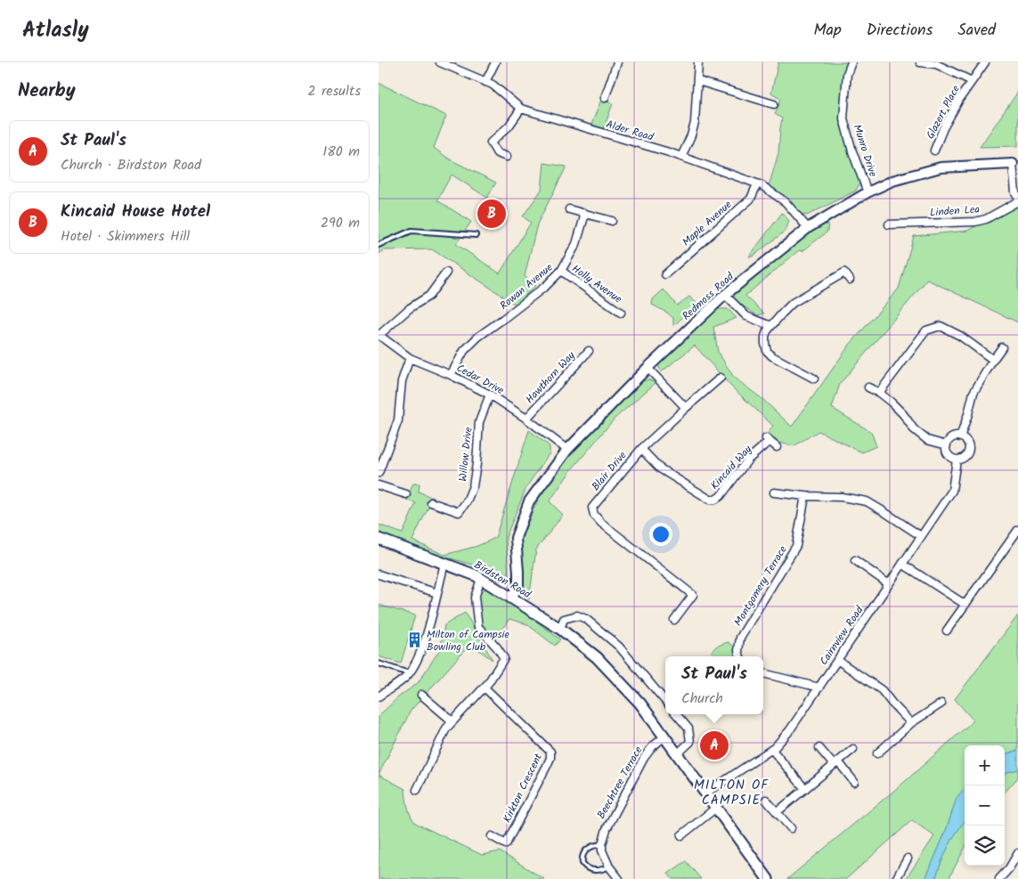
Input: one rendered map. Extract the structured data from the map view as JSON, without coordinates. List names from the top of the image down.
{
  "streets": {
    "main road": ["Birdston Road"],
    "street": [
      "Glazert Place",
      "Alder Road",
      "Munro Drive",
      "Linden Lea",
      "Maple Avenue",
      "Holly Avenue",
      "Rowan Avenue",
      "Redmoss Road",
      "Hawthorn Way",
      "Cedar Drive",
      "Willow Drive",
      "Kincaid Way",
      "Blair Drive",
      "Montgomery Terrace",
      "Cairnview Road",
      "Beechtree Terrace",
      "Kirkton Crescent"
    ]
  },
  "crossings": [
    ["Alder Road", "Maple Avenue"],
    ["Alder Road", "Redmoss Road"],
    ["Munro Drive", "Redmoss Road"],
    ["Holly Avenue", "Rowan Avenue"],
    ["Rowan Avenue", "Cedar Drive"],
    ["Redmoss Road", "Cedar Drive"],
    ["Redmoss Road", "Birdston Road"],
    ["Hawthorn Way", "Cedar Drive"],
    ["Cedar Drive", "Willow Drive"],
    ["Kincaid Way", "Blair Drive"],
    ["Birdston Road", "Cairnview Road"],
    ["Birdston Road", "Beechtree Terrace"]
  ],
  "districts": ["MILTON OF CAMPSIE"],
  "places": {
    "building": ["Milton of Campsie Bowling Club"]
  },
  "page": {
    "header": "Atlasly",
    "nav": ["Map", "Directions", "Saved"],
    "heading": ["Nearby", "2 results"],
    "list": [
      {
        "mark": "A",
        "name": "St Paul's",
        "note": "Church · Birdston Road",
        "value": "180 m"
      },
      {
        "mark": "B",
        "name": "Kincaid House Hotel",
        "note": "Hotel · Skimmers Hill",
        "value": "290 m"
      }
    ],
    "pins": ["B", "A"],
    "popup": ["St Paul's", "Church"],
    "map_buttons": ["+", "−"]
  }
}
